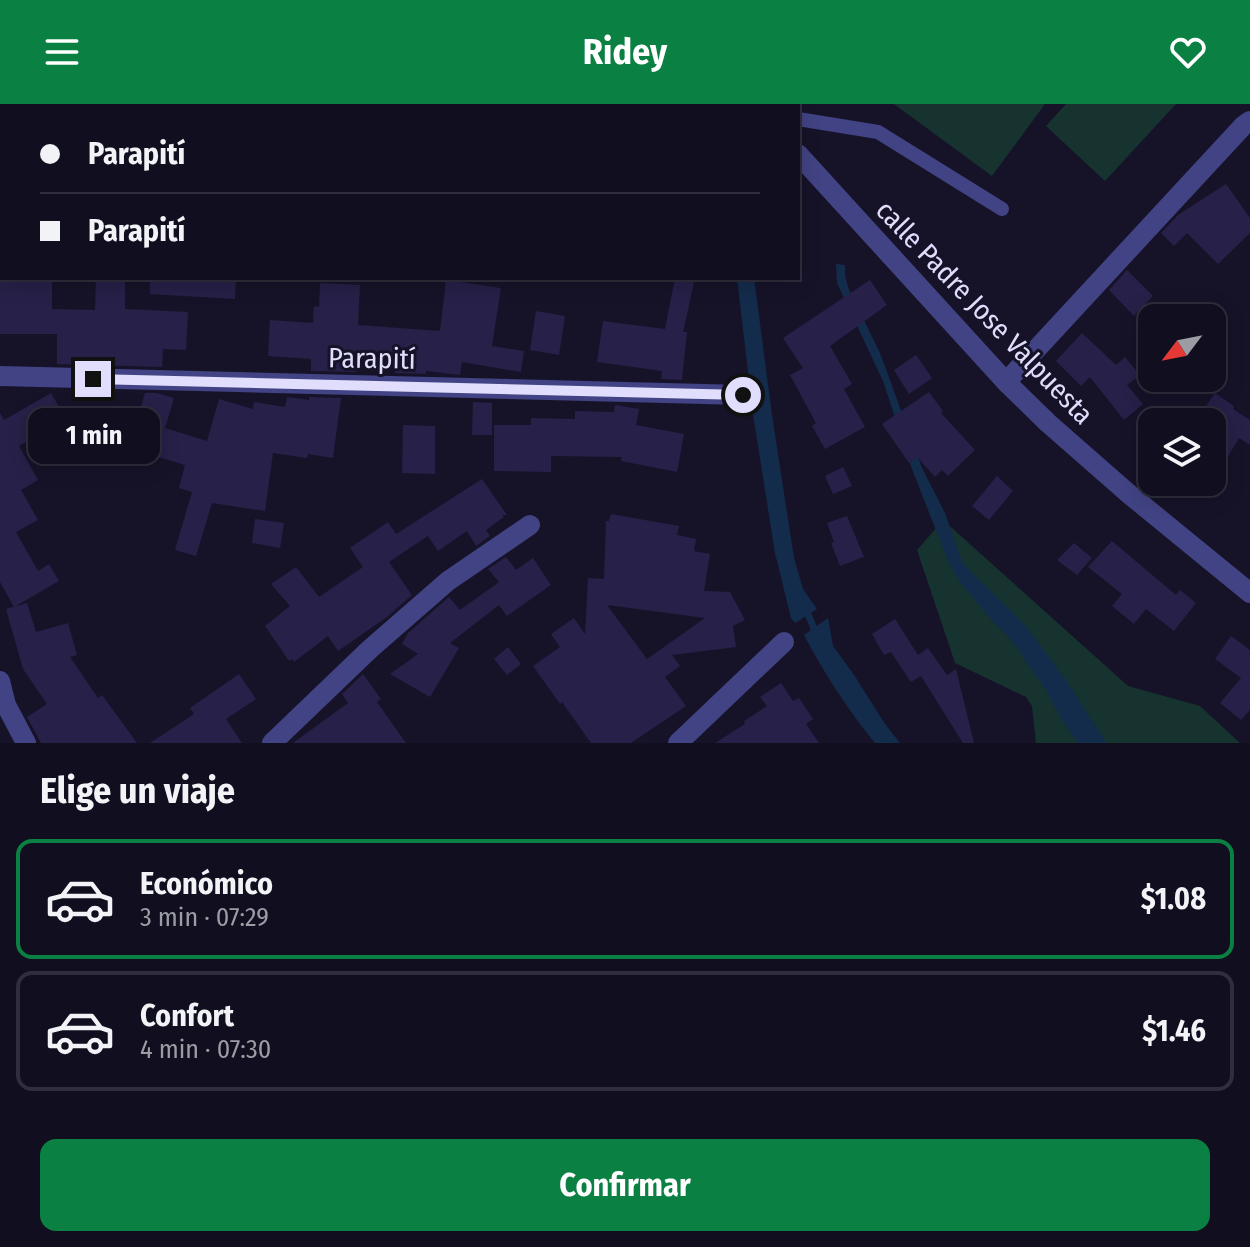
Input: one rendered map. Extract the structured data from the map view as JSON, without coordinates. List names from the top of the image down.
{
  "streets": {
    "street": ["calle Padre Jose Valpuesta", "Parapití"]
  },
  "north": "bottom left",
  "page": {
    "header": "Ridey",
    "banner": ["Parapití", "Parapití"],
    "bubble": "1 min",
    "heading": "Elige un viaje",
    "list": [
      {
        "name": "Económico",
        "note": "3 min · 07:29",
        "value": "$1.08"
      },
      {
        "name": "Confort",
        "note": "4 min · 07:30",
        "value": "$1.46"
      }
    ],
    "buttons": "Confirmar"
  }
}
